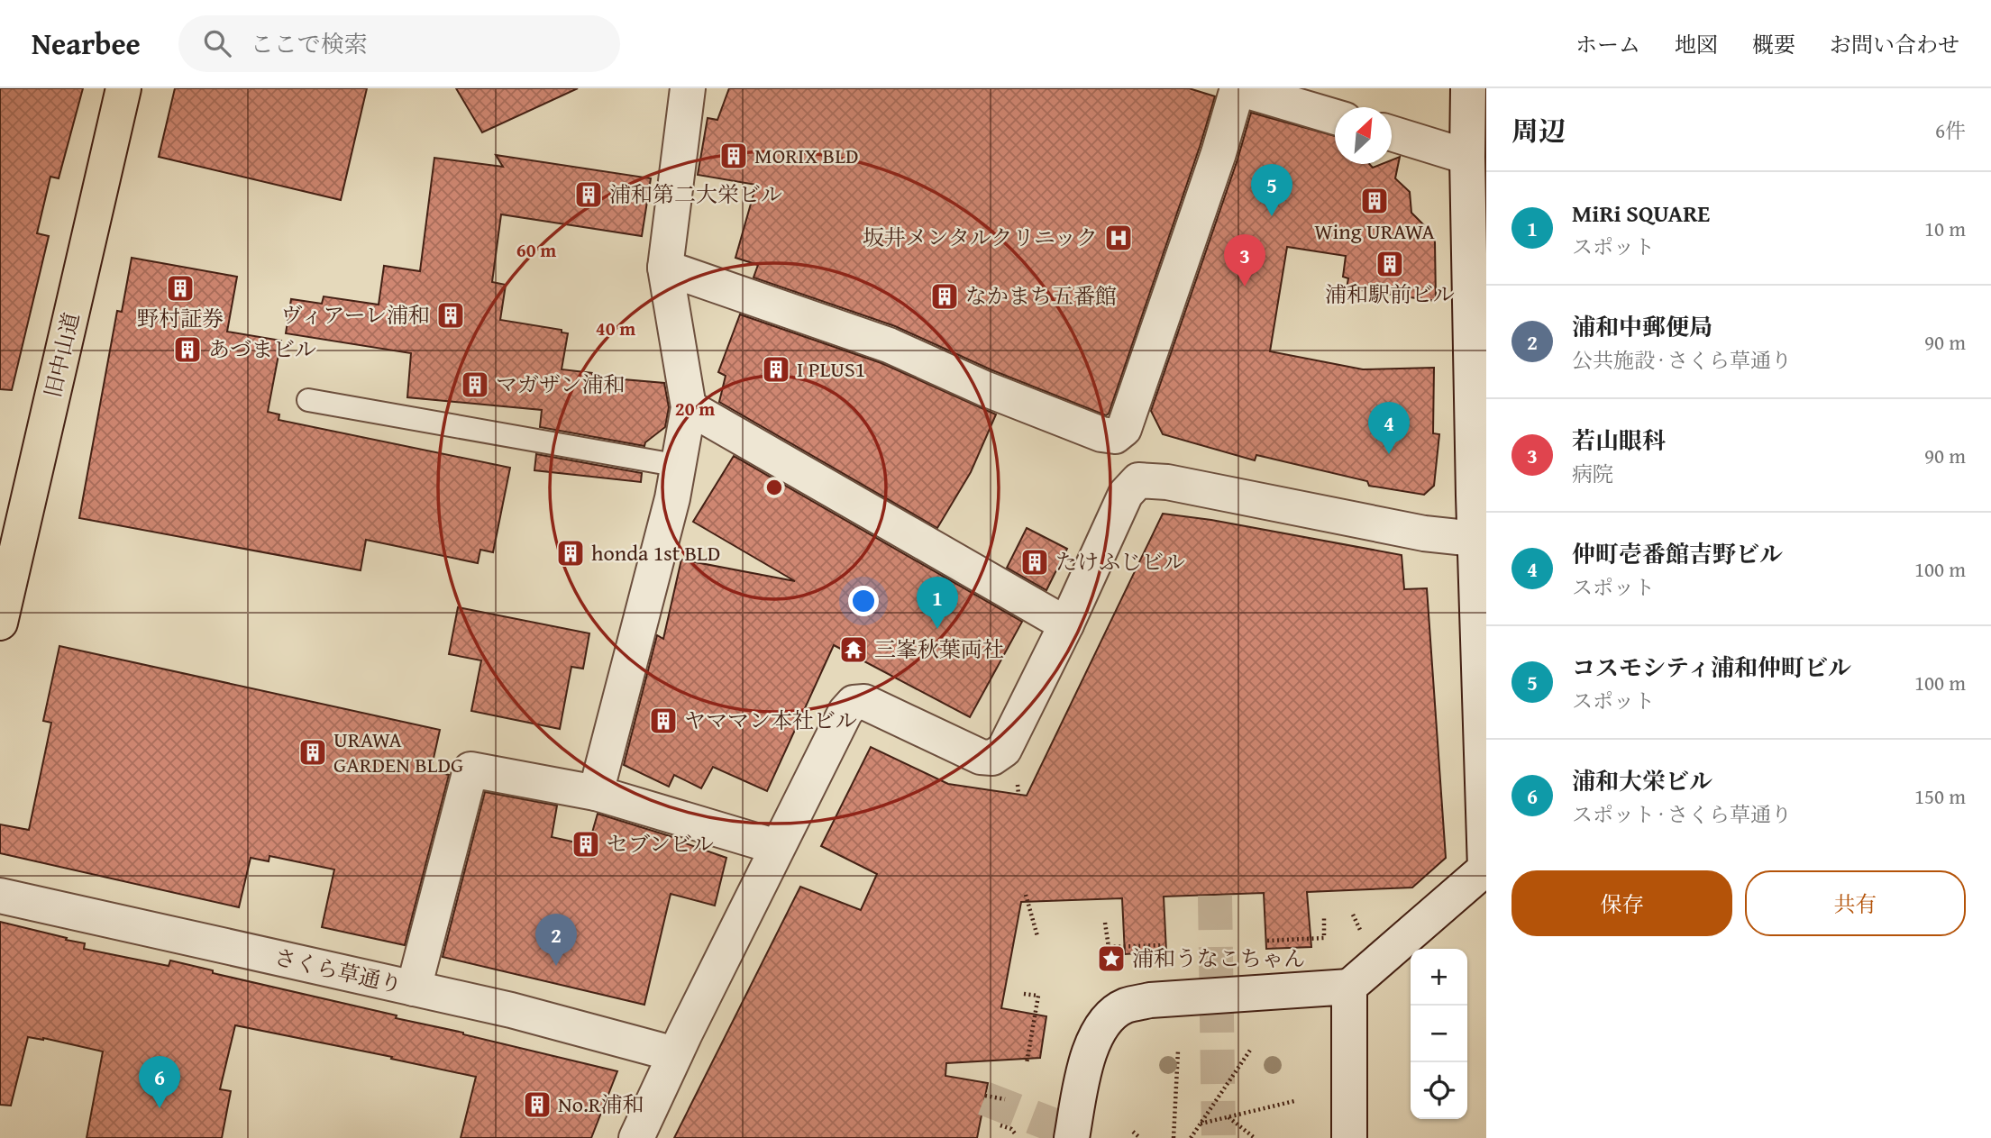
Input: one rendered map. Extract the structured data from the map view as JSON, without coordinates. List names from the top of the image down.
{
  "streets": {
    "highway": ["旧中山道"],
    "street": ["さくら草通り"]
  },
  "places": {
    "building": [
      "MORIX BLD",
      "浦和第二大栄ビル",
      "Wing URAWA",
      "浦和駅前ビル",
      "野村証券",
      "なかまち五番館",
      "ヴィアーレ浦和",
      "あづまビル",
      "I PLUS1",
      "マガザン浦和",
      "honda 1st BLD",
      "たけふじビル",
      "ヤママン本社ビル",
      "URAWA GARDEN BLDG",
      "セブンビル",
      "No.R浦和"
    ],
    "hospital": ["坂井メンタルクリニック"],
    "temple": ["三峯秋葉両社"],
    "place": ["浦和うなこちゃん"]
  },
  "north": "top right",
  "page": {
    "header": "Nearbee",
    "search": "ここで検索",
    "nav": [
      "ホーム",
      "地図",
      "概要",
      "お問い合わせ"
    ],
    "heading": ["周辺", "6件"],
    "pins": [
      "5",
      "3",
      "4",
      "1",
      "2",
      "6"
    ],
    "list": [
      {
        "mark": "1",
        "name": "MiRi SQUARE",
        "note": "スポット",
        "value": "10 m"
      },
      {
        "mark": "2",
        "name": "浦和中郵便局",
        "note": "公共施設 · さくら草通り",
        "value": "90 m"
      },
      {
        "mark": "3",
        "name": "若山眼科",
        "note": "病院",
        "value": "90 m"
      },
      {
        "mark": "4",
        "name": "仲町壱番館吉野ビル",
        "note": "スポット",
        "value": "100 m"
      },
      {
        "mark": "5",
        "name": "コスモシティ浦和仲町ビル",
        "note": "スポット",
        "value": "100 m"
      },
      {
        "mark": "6",
        "name": "浦和大栄ビル",
        "note": "スポット · さくら草通り",
        "value": "150 m"
      }
    ],
    "buttons": ["保存", "共有"],
    "map_buttons": ["+", "−"]
  },
  "rings": ["60 m", "40 m", "20 m"]
}
